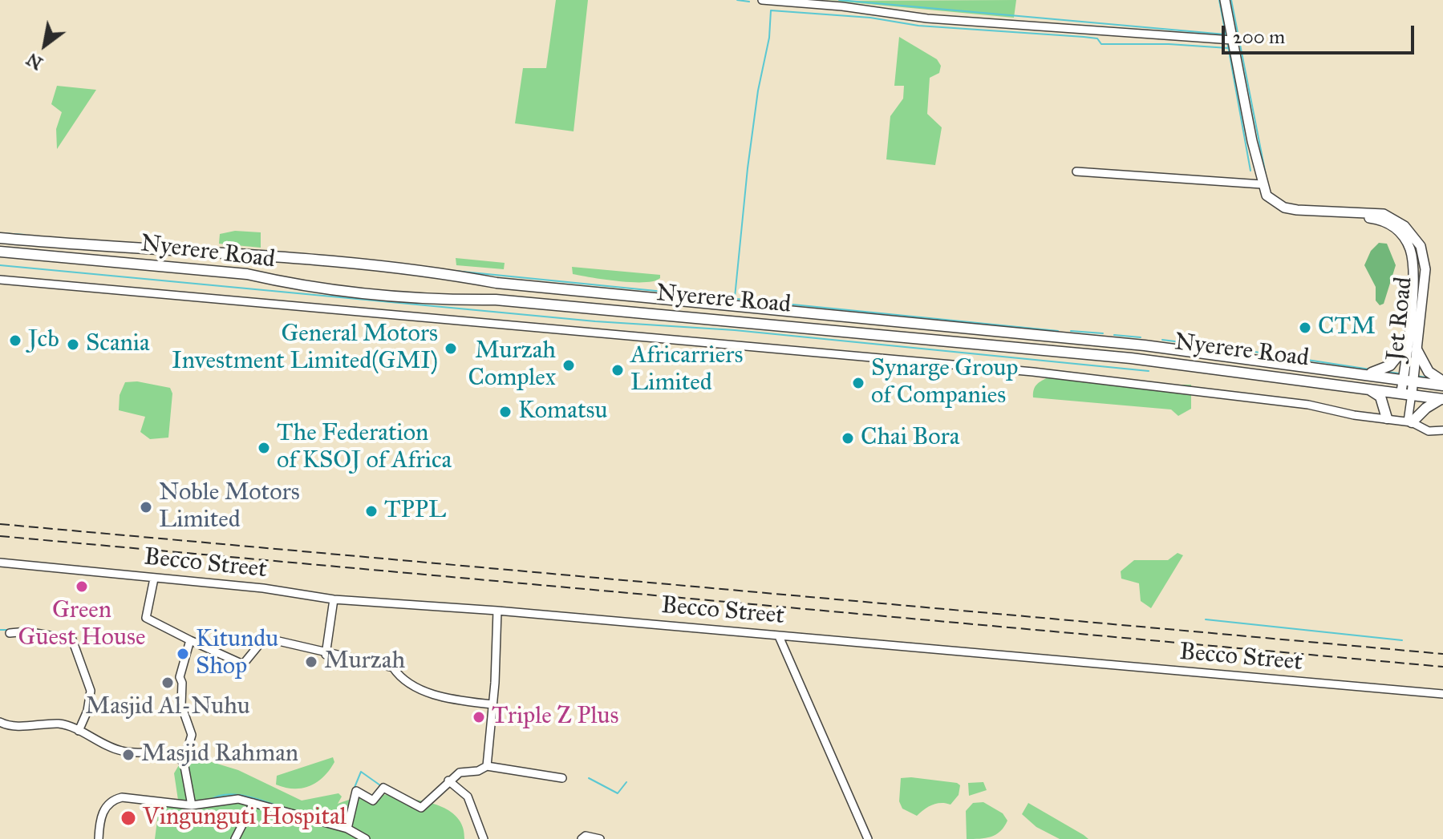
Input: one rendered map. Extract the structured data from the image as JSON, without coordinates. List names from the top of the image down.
{
  "streets": {
    "highway": ["Nyerere Road"],
    "main road": ["Jet Road"],
    "street": ["Becco Street"]
  },
  "crossings": [
    ["Nyerere Road", "Jet Road"]
  ],
  "places": [
    "CTM",
    "Jcb",
    "Scania",
    "General Motors Investment Limited(GMI)",
    "Murzah Complex",
    "Africarriers Limited",
    "Synarge Group of Companies",
    "Komatsu",
    "Chai Bora",
    "The Federation of KSOJ of Africa",
    "Noble Motors Limited",
    "TPPL",
    "Green Guest House",
    "Kitundu Shop",
    "Murzah",
    "Masjid Al-Nuhu",
    "Triple Z Plus",
    "Masjid Rahman",
    "Vingunguti Hospital"
  ],
  "scale_bar": "200 m",
  "north": "bottom left"
}
